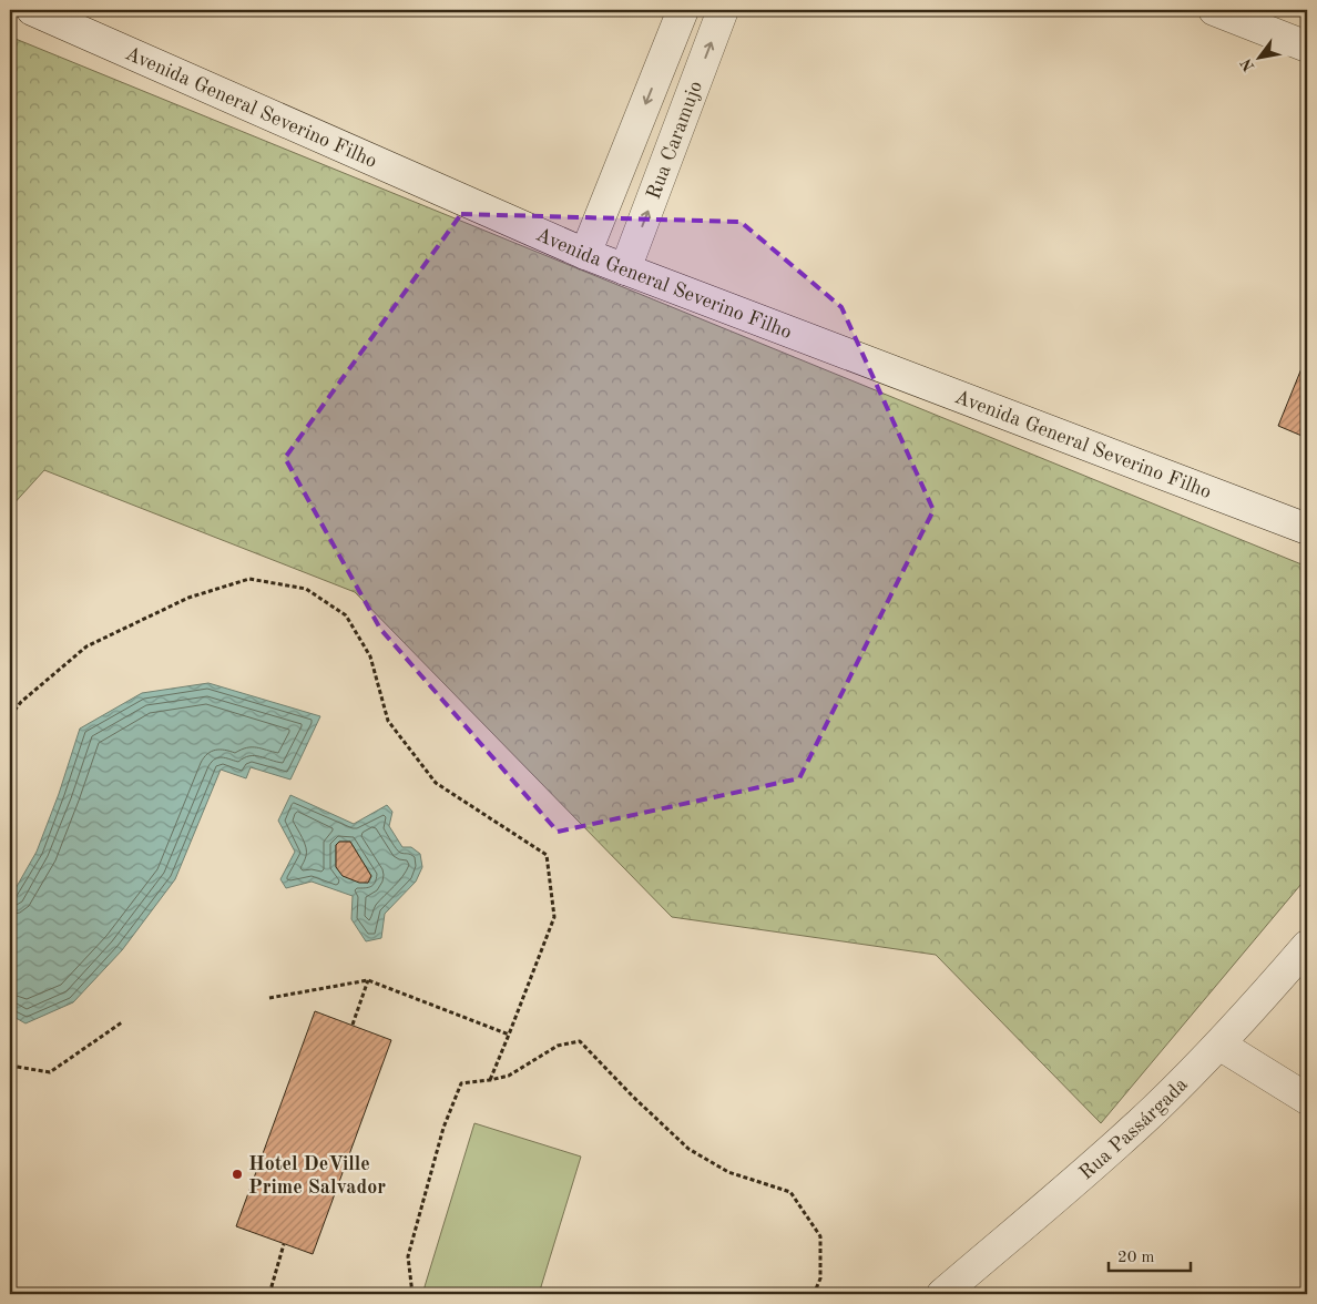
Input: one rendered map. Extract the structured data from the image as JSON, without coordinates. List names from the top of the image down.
{
  "streets": {
    "main road": ["Avenida General Severino Filho", "Rua Caramujo", "Rua Passárgada"]
  },
  "crossings": [
    ["Avenida General Severino Filho", "Rua Caramujo"]
  ],
  "places": ["Hotel DeVille Prime Salvador"],
  "scale_bar": "20 m",
  "north": "bottom left"
}
